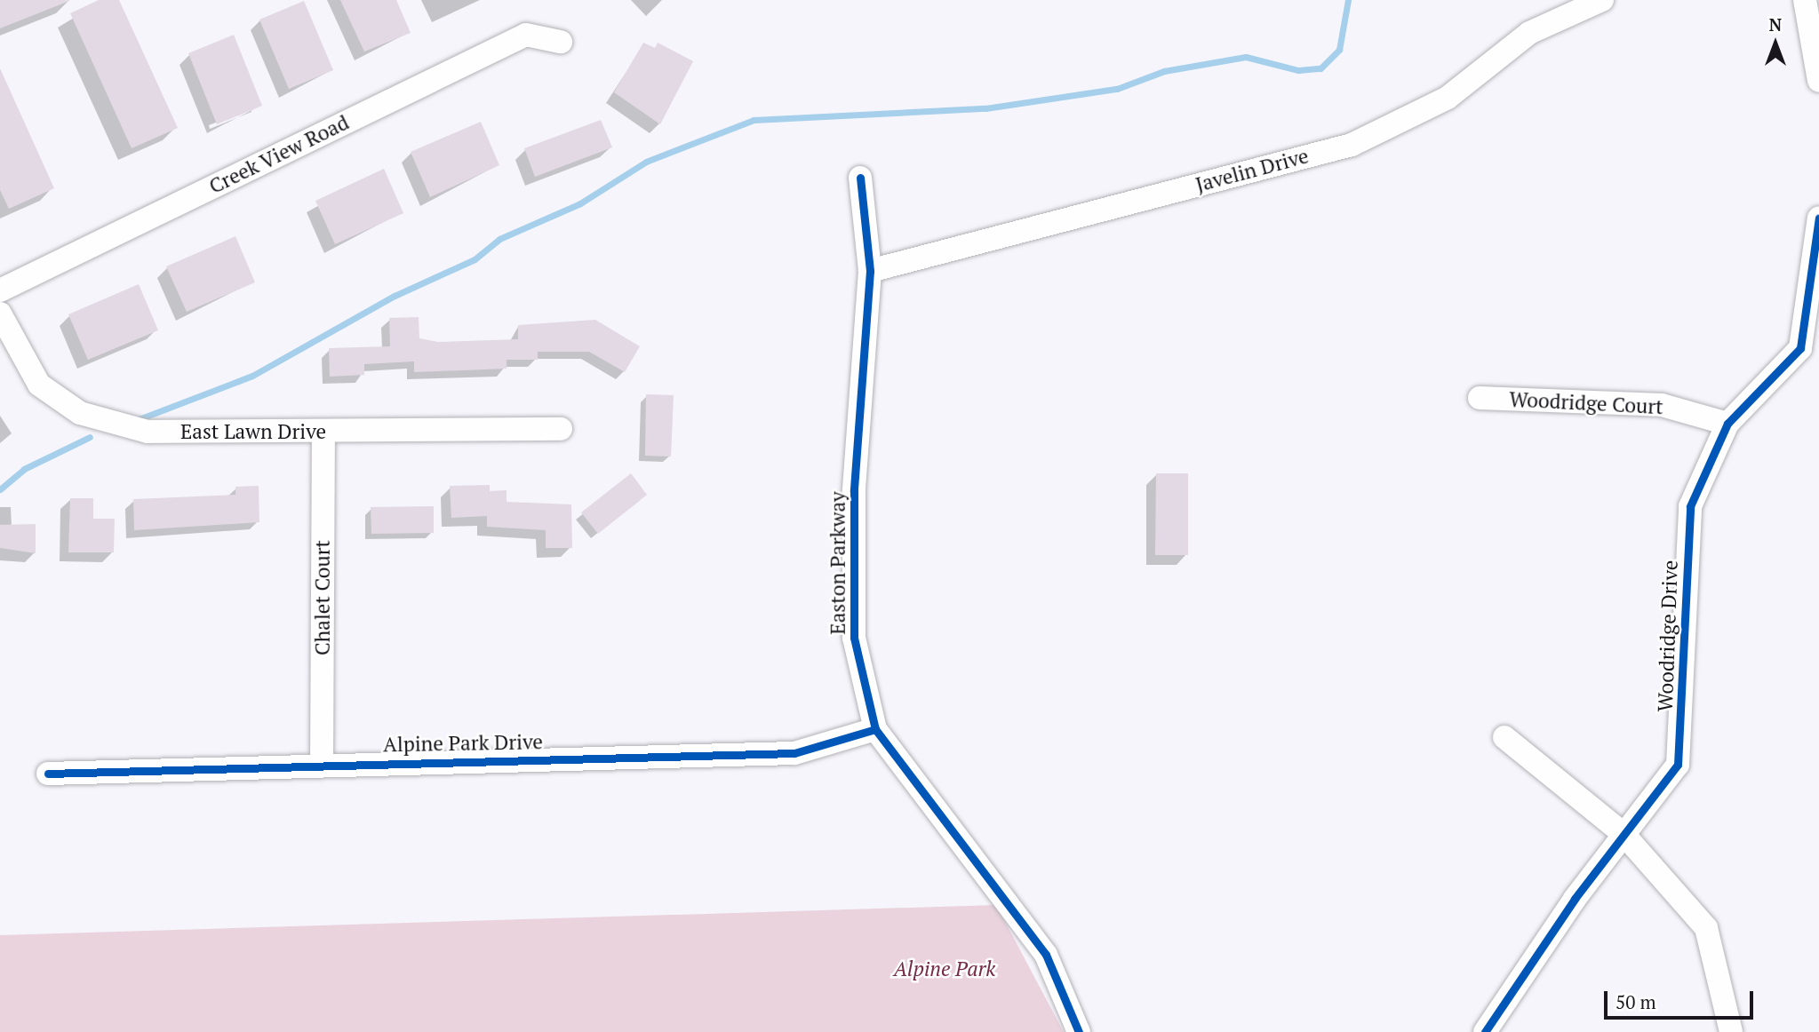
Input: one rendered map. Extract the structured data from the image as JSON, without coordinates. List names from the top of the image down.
{
  "streets": {
    "street": [
      "Creek View Road",
      "Javelin Drive",
      "Woodridge Court",
      "East Lawn Drive",
      "Easton Parkway",
      "Chalet Court",
      "Woodridge Drive",
      "Alpine Park Drive"
    ]
  },
  "crossings": [
    ["Javelin Drive", "Easton Parkway"],
    ["Woodridge Court", "Woodridge Drive"],
    ["East Lawn Drive", "Chalet Court"],
    ["Easton Parkway", "Alpine Park Drive"],
    ["Chalet Court", "Alpine Park Drive"]
  ],
  "parks": ["Alpine Park"],
  "scale_bar": "50 m",
  "north": "top"
}
